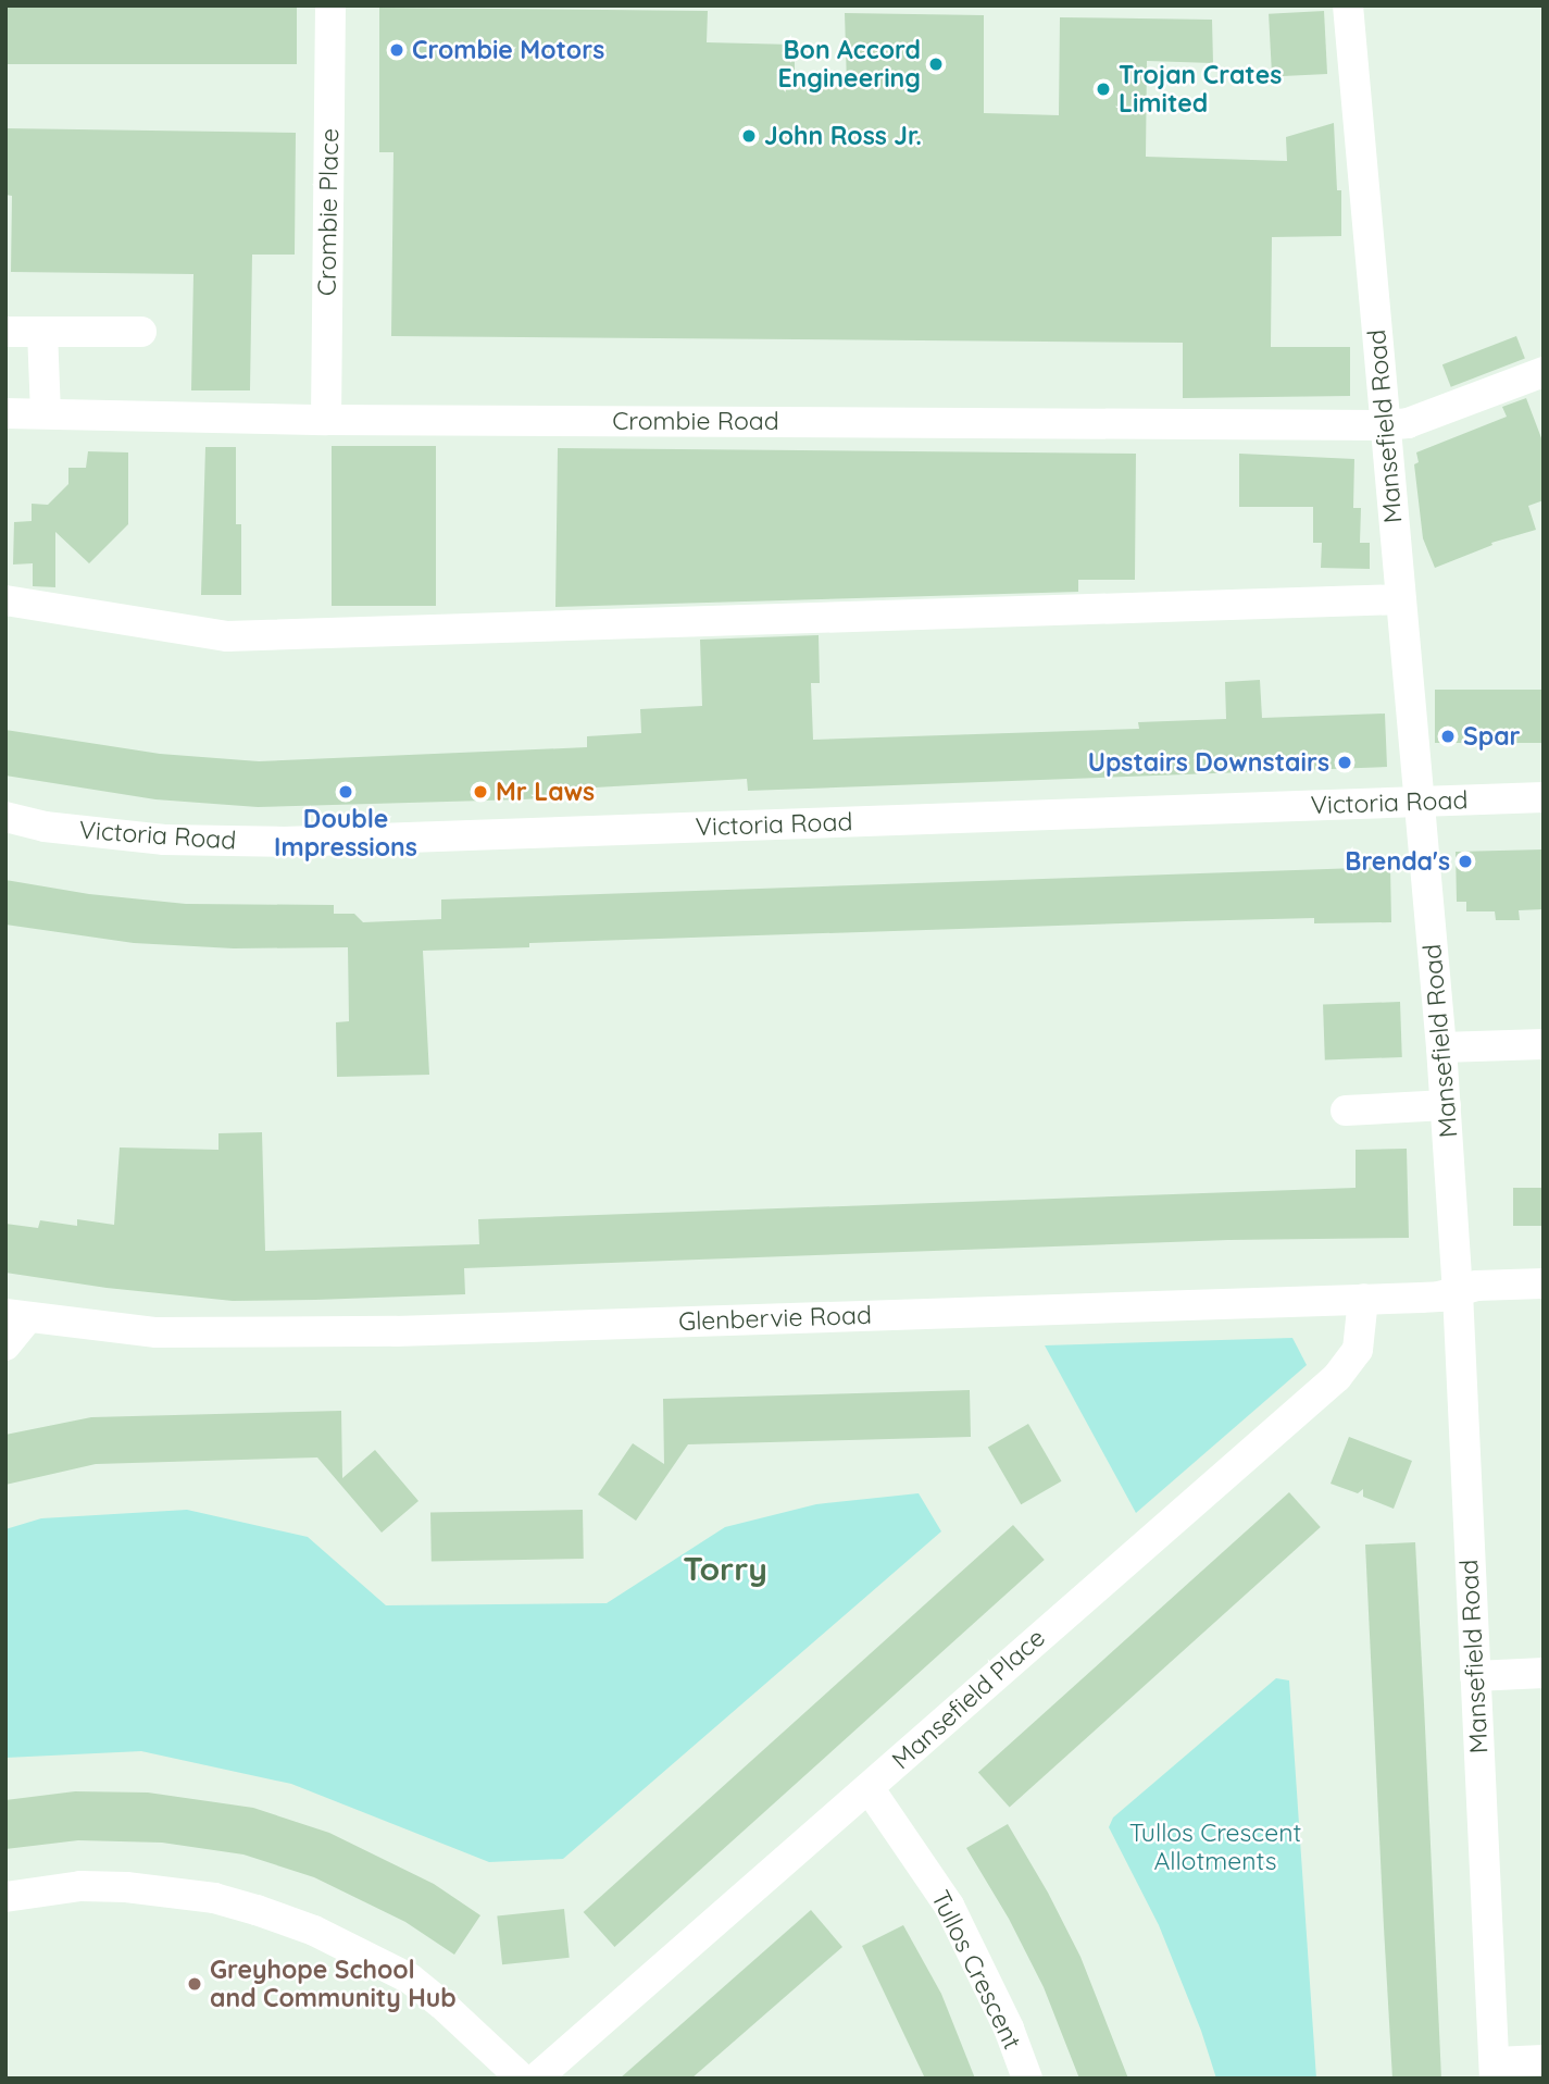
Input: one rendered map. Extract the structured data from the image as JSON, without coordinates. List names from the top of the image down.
{
  "streets": {
    "street": [
      "Crombie Place",
      "Crombie Road",
      "Mansefield Road",
      "Victoria Road",
      "Glenbervie Road",
      "Mansefield Place",
      "Tullos Crescent"
    ]
  },
  "crossings": [
    ["Crombie Place", "Crombie Road"],
    ["Crombie Road", "Mansefield Road"],
    ["Mansefield Road", "Victoria Road"],
    ["Mansefield Road", "Glenbervie Road"],
    ["Glenbervie Road", "Mansefield Place"],
    ["Mansefield Place", "Tullos Crescent"]
  ],
  "districts": ["Torry"],
  "parks": ["Tullos Crescent Allotments"],
  "places": [
    "Crombie Motors",
    "Bon Accord Engineering",
    "Trojan Crates Limited",
    "John Ross Jr.",
    "Spar",
    "Upstairs Downstairs",
    "Double Impressions",
    "Mr Laws",
    "Brenda's",
    "Greyhope School and Community Hub"
  ]
}
